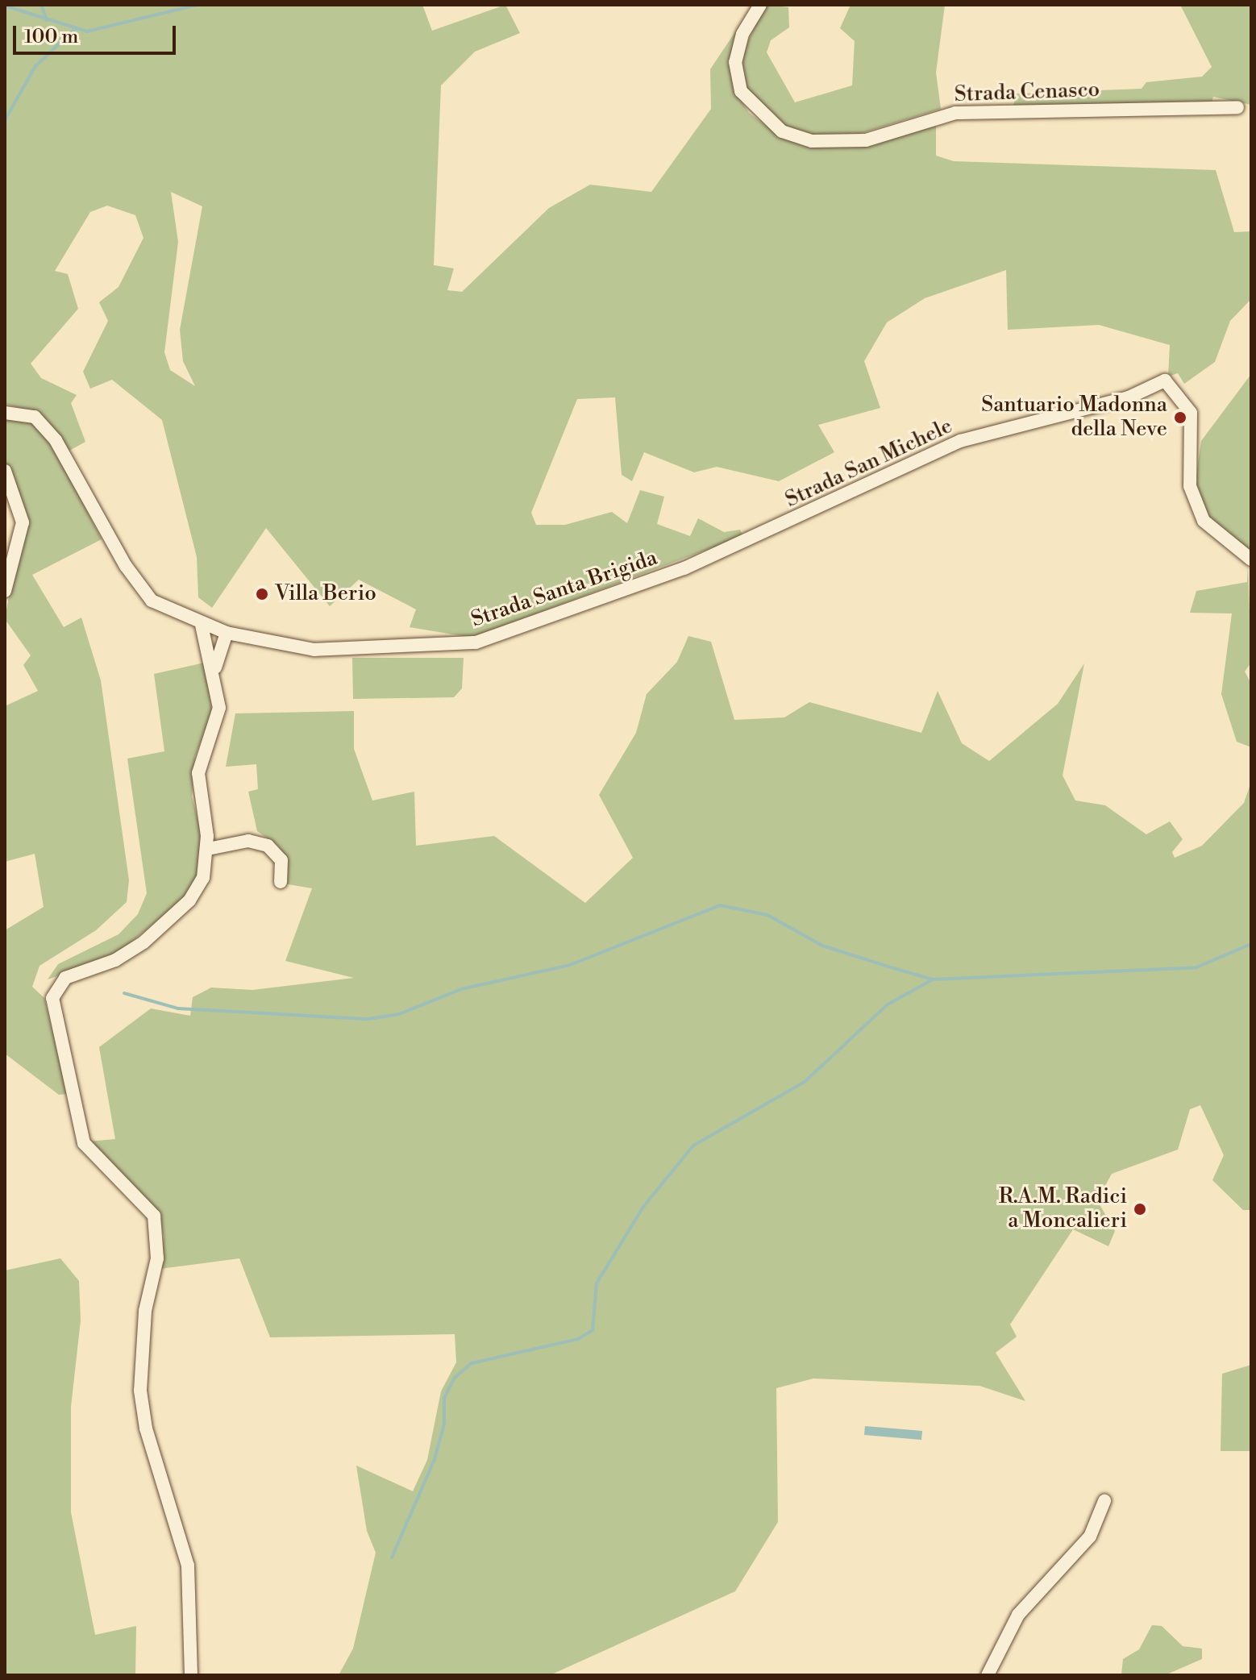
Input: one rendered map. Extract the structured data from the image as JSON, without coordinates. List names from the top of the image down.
{
  "streets": {
    "street": ["Strada Cenasco", "Strada San Michele", "Strada Santa Brigida"]
  },
  "crossings": [
    ["Strada San Michele", "Strada Santa Brigida"]
  ],
  "places": ["Santuario Madonna della Neve", "Villa Berio", "R.A.M. Radici a Moncalieri"],
  "scale_bar": "100 m"
}
